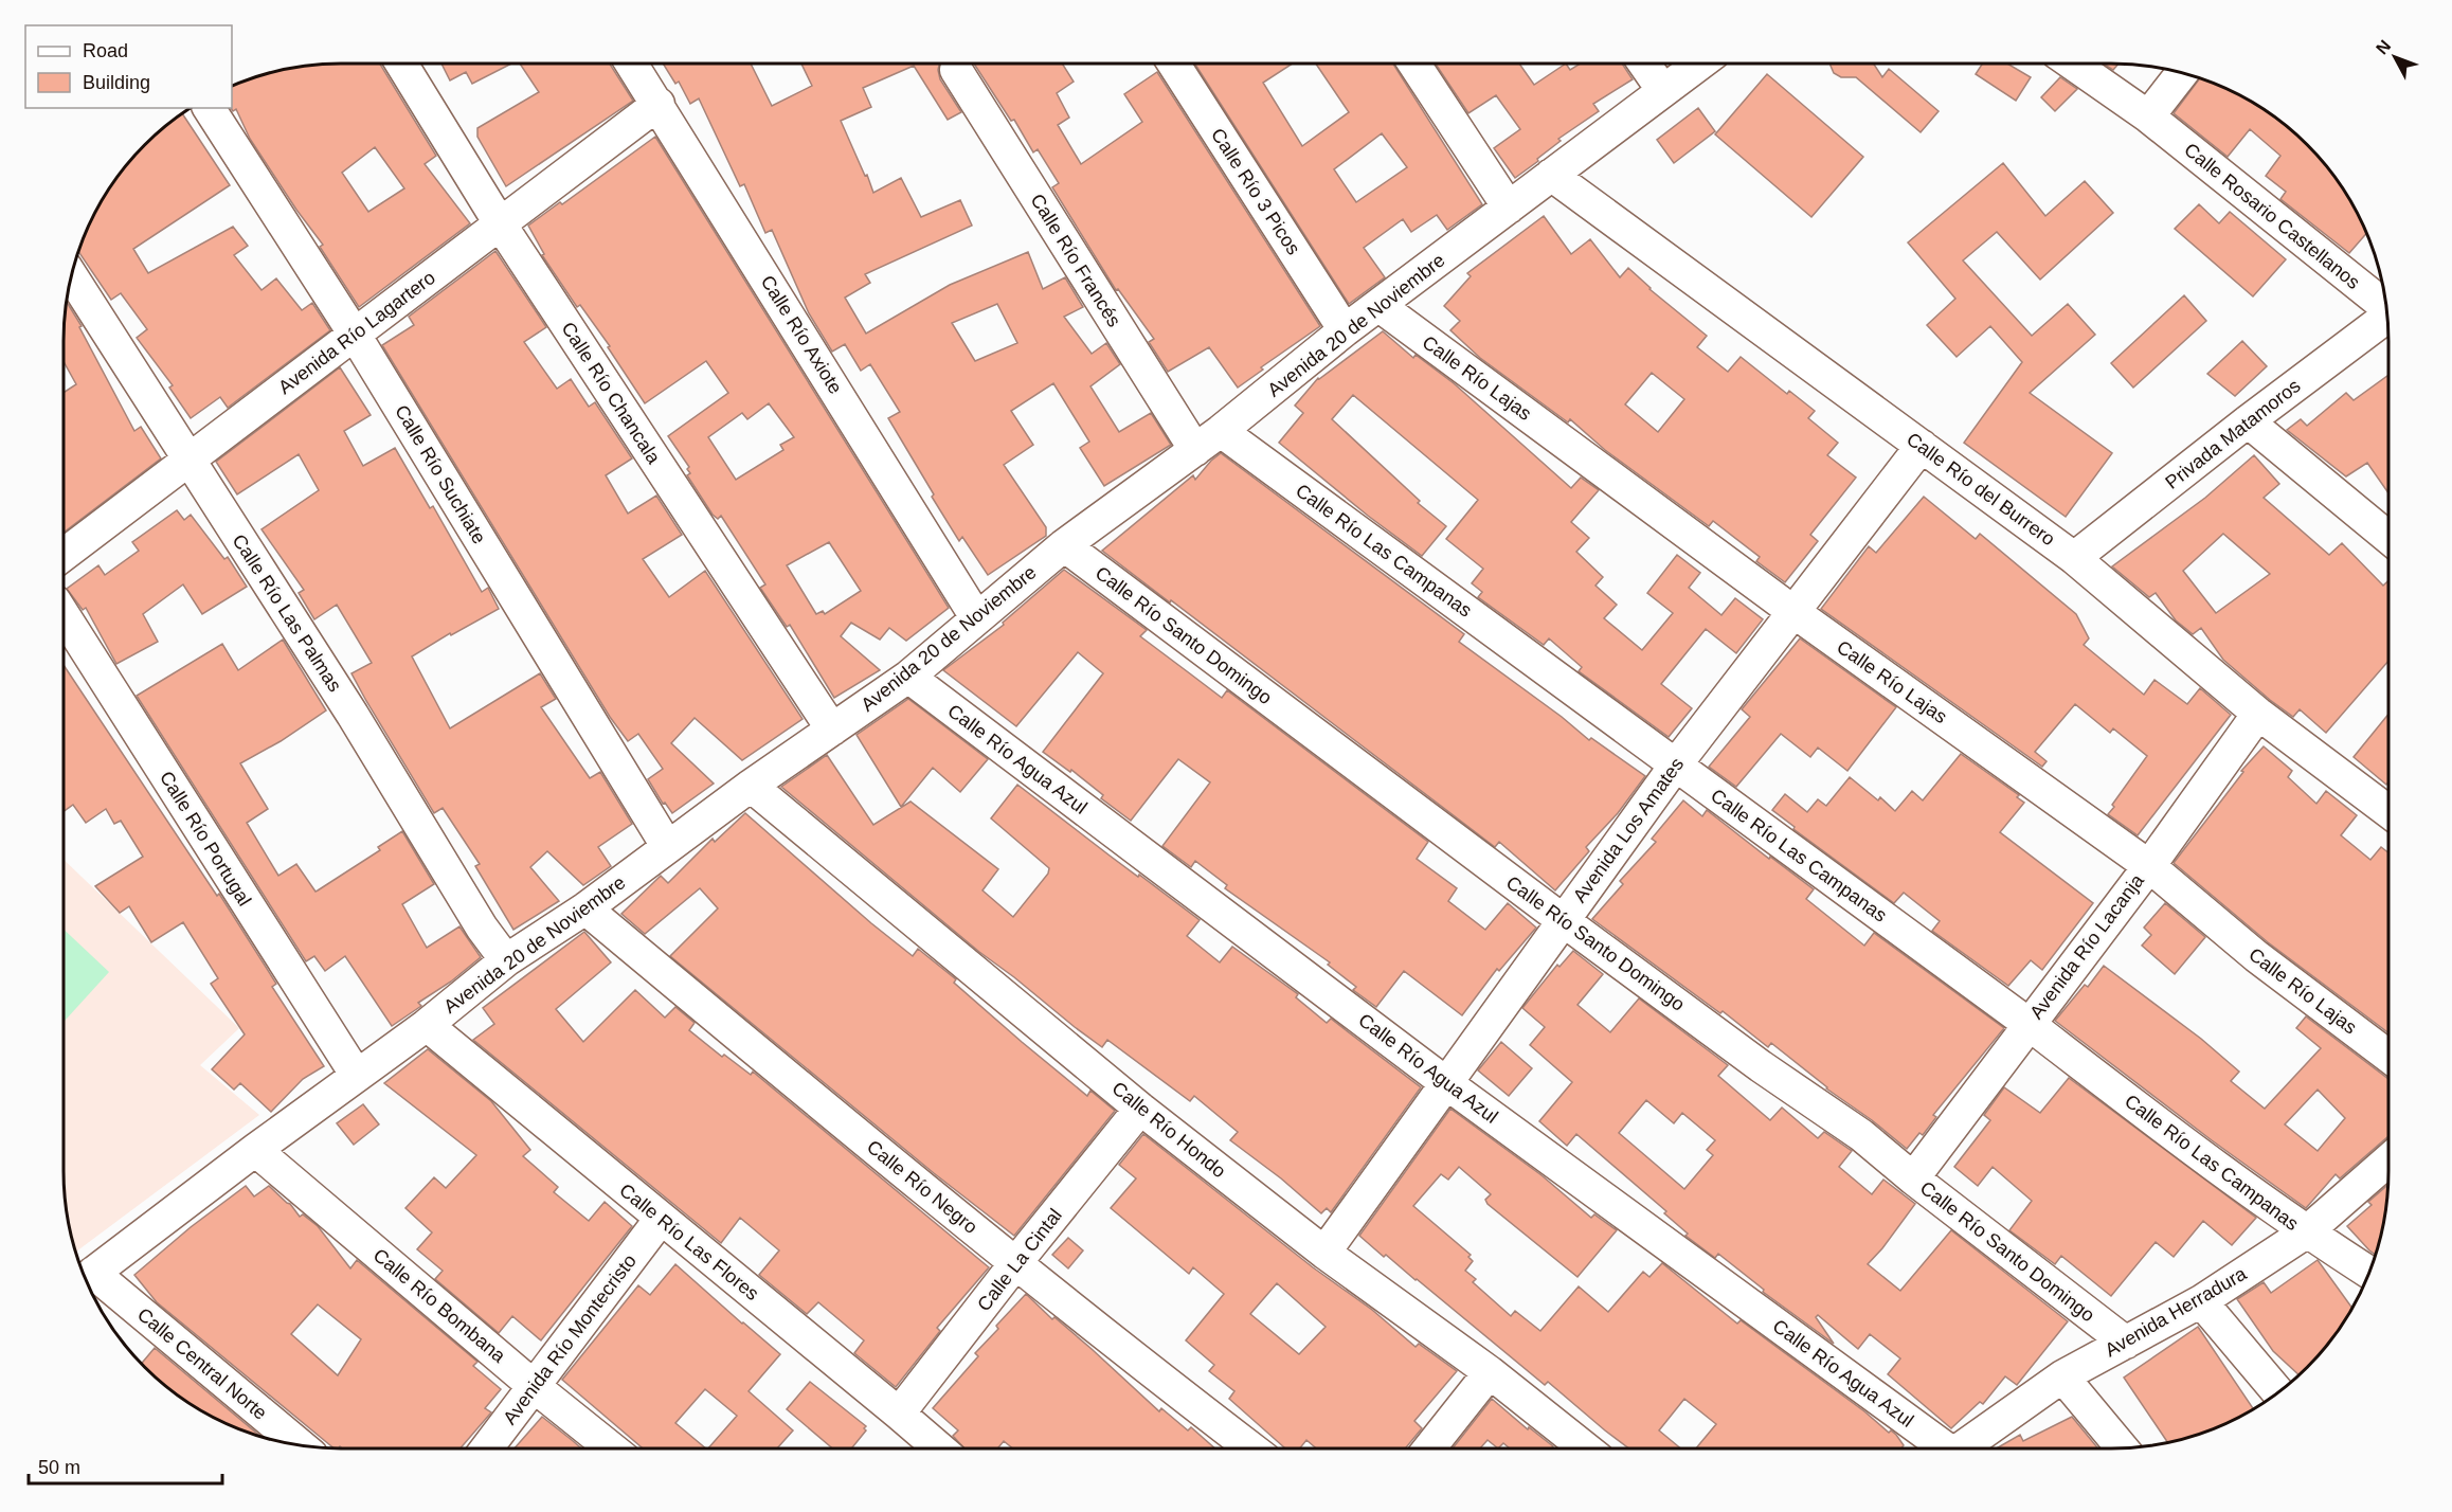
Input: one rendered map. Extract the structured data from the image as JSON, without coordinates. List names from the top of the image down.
{
  "streets": {
    "street": [
      "Calle Río 3 Picos",
      "Calle Rosario Castellanos",
      "Calle Río Francés",
      "Avenida 20 de Noviembre",
      "Avenida Río Lagartero",
      "Calle Río Axiote",
      "Calle Río Lajas",
      "Calle Río Chancala",
      "Privada Matamoros",
      "Calle Río Suchiate",
      "Calle Río del Burrero",
      "Calle Río Las Campanas",
      "Calle Río Las Palmas",
      "Calle Río Santo Domingo",
      "Calle Río Agua Azul",
      "Avenida Los Amates",
      "Calle Río Portugal",
      "Avenida Río Lacanja",
      "Calle Río Hondo",
      "Calle Río Negro",
      "Calle Río Las Flores",
      "Calle La Cintal",
      "Calle Río Bombana",
      "Avenida Herradura",
      "Avenida Río Montecristo",
      "Calle Central Norte"
    ]
  },
  "crossings": [
    ["Calle Río 3 Picos", "Avenida 20 de Noviembre"],
    ["Calle Río Francés", "Avenida 20 de Noviembre"],
    ["Avenida 20 de Noviembre", "Calle Río Axiote"],
    ["Avenida 20 de Noviembre", "Calle Río Lajas"],
    ["Avenida 20 de Noviembre", "Calle Río Chancala"],
    ["Avenida 20 de Noviembre", "Calle Río Suchiate"],
    ["Avenida 20 de Noviembre", "Calle Río del Burrero"],
    ["Avenida 20 de Noviembre", "Calle Río Las Campanas"],
    ["Avenida 20 de Noviembre", "Calle Río Las Palmas"],
    ["Avenida 20 de Noviembre", "Calle Río Santo Domingo"],
    ["Avenida 20 de Noviembre", "Calle Río Agua Azul"],
    ["Avenida 20 de Noviembre", "Calle Río Portugal"],
    ["Avenida 20 de Noviembre", "Calle Río Hondo"],
    ["Avenida 20 de Noviembre", "Calle Río Negro"],
    ["Avenida 20 de Noviembre", "Calle Río Las Flores"],
    ["Avenida 20 de Noviembre", "Calle Río Bombana"],
    ["Avenida 20 de Noviembre", "Calle Central Norte"],
    ["Avenida Río Lagartero", "Calle Río Axiote"],
    ["Avenida Río Lagartero", "Calle Río Chancala"],
    ["Avenida Río Lagartero", "Calle Río Suchiate"],
    ["Avenida Río Lagartero", "Calle Río Las Palmas"],
    ["Calle Río Lajas", "Avenida Los Amates"],
    ["Calle Río Lajas", "Avenida Río Lacanja"],
    ["Privada Matamoros", "Calle Río del Burrero"],
    ["Calle Río del Burrero", "Avenida Los Amates"],
    ["Calle Río del Burrero", "Avenida Río Lacanja"],
    ["Calle Río Las Campanas", "Avenida Los Amates"],
    ["Calle Río Las Campanas", "Avenida Río Lacanja"],
    ["Calle Río Las Campanas", "Avenida Herradura"],
    ["Calle Río Santo Domingo", "Avenida Los Amates"],
    ["Calle Río Santo Domingo", "Avenida Río Lacanja"],
    ["Calle Río Santo Domingo", "Avenida Herradura"],
    ["Calle Río Agua Azul", "Avenida Los Amates"],
    ["Avenida Los Amates", "Calle Río Hondo"],
    ["Calle Río Hondo", "Calle La Cintal"],
    ["Calle Río Negro", "Calle La Cintal"],
    ["Calle Río Las Flores", "Calle La Cintal"],
    ["Calle Río Las Flores", "Avenida Río Montecristo"],
    ["Calle Río Bombana", "Avenida Río Montecristo"]
  ],
  "legend": ["Road", "Building"],
  "scale_bar": "50 m",
  "north": "top left"
}
